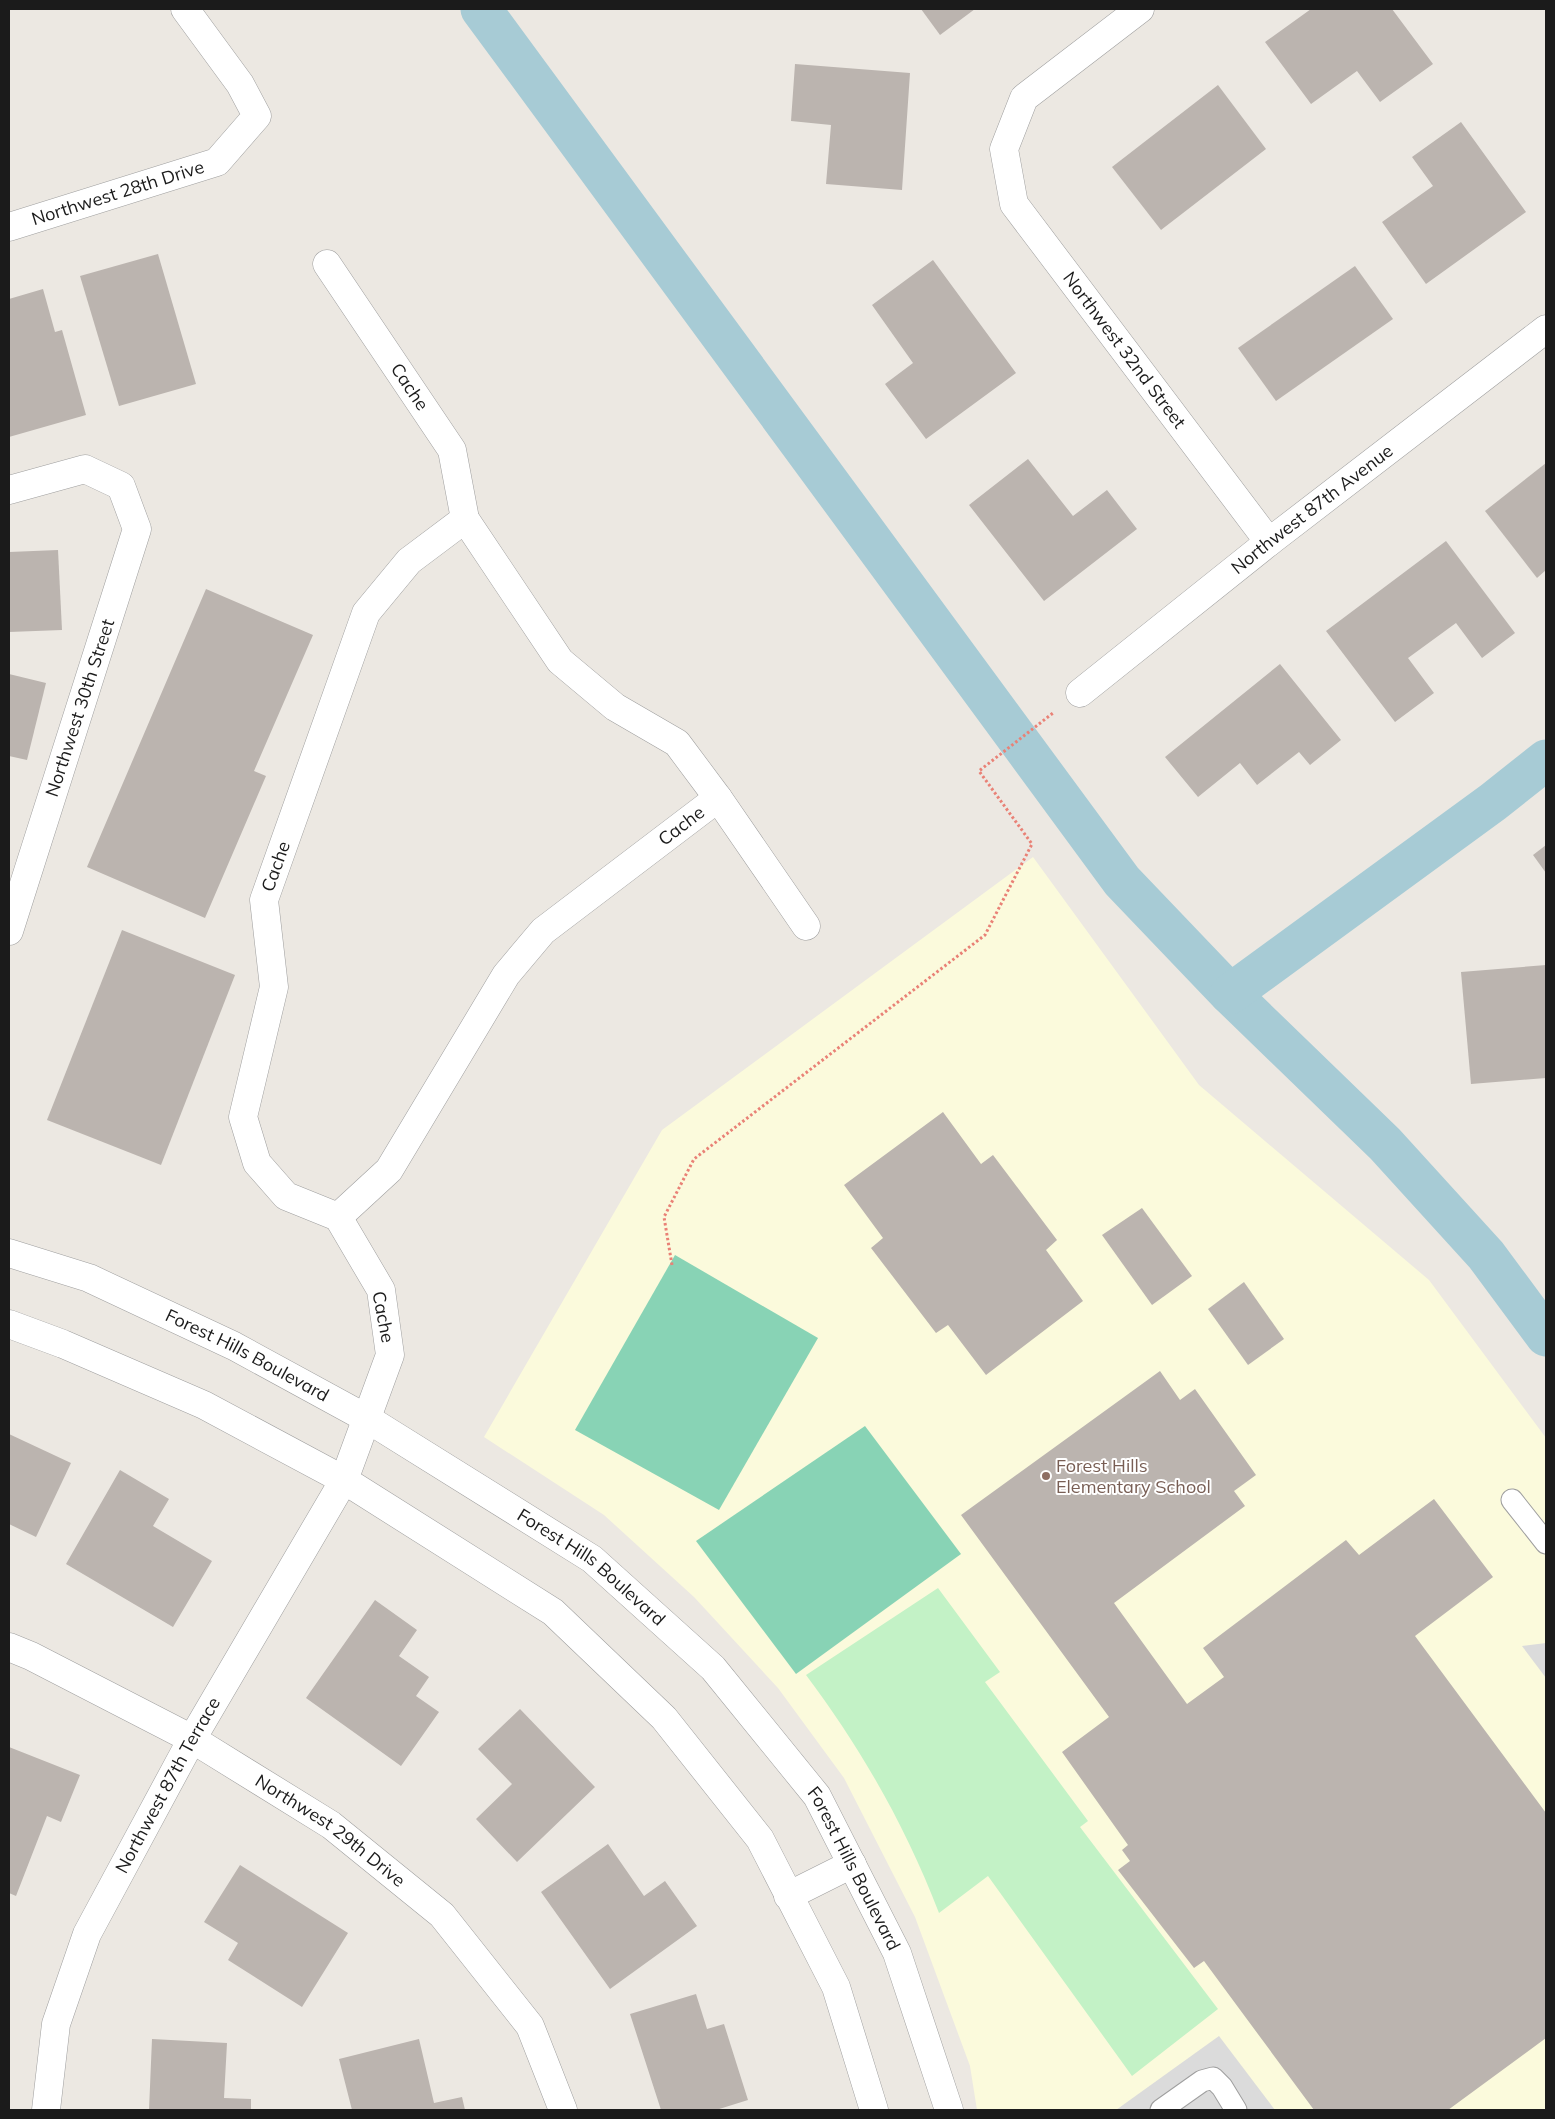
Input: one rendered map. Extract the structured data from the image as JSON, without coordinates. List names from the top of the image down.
{
  "streets": {
    "street": [
      "Northwest 28th Drive",
      "Northwest 32nd Street",
      "Cache",
      "Northwest 87th Avenue",
      "Northwest 30th Street",
      "Forest Hills Boulevard",
      "Northwest 87th Terrace",
      "Northwest 29th Drive"
    ]
  },
  "crossings": [
    ["Northwest 32nd Street", "Northwest 87th Avenue"],
    ["Cache", "Forest Hills Boulevard"],
    ["Cache", "Northwest 87th Terrace"],
    ["Northwest 87th Terrace", "Northwest 29th Drive"]
  ],
  "places": ["Forest Hills Elementary School"]
}
